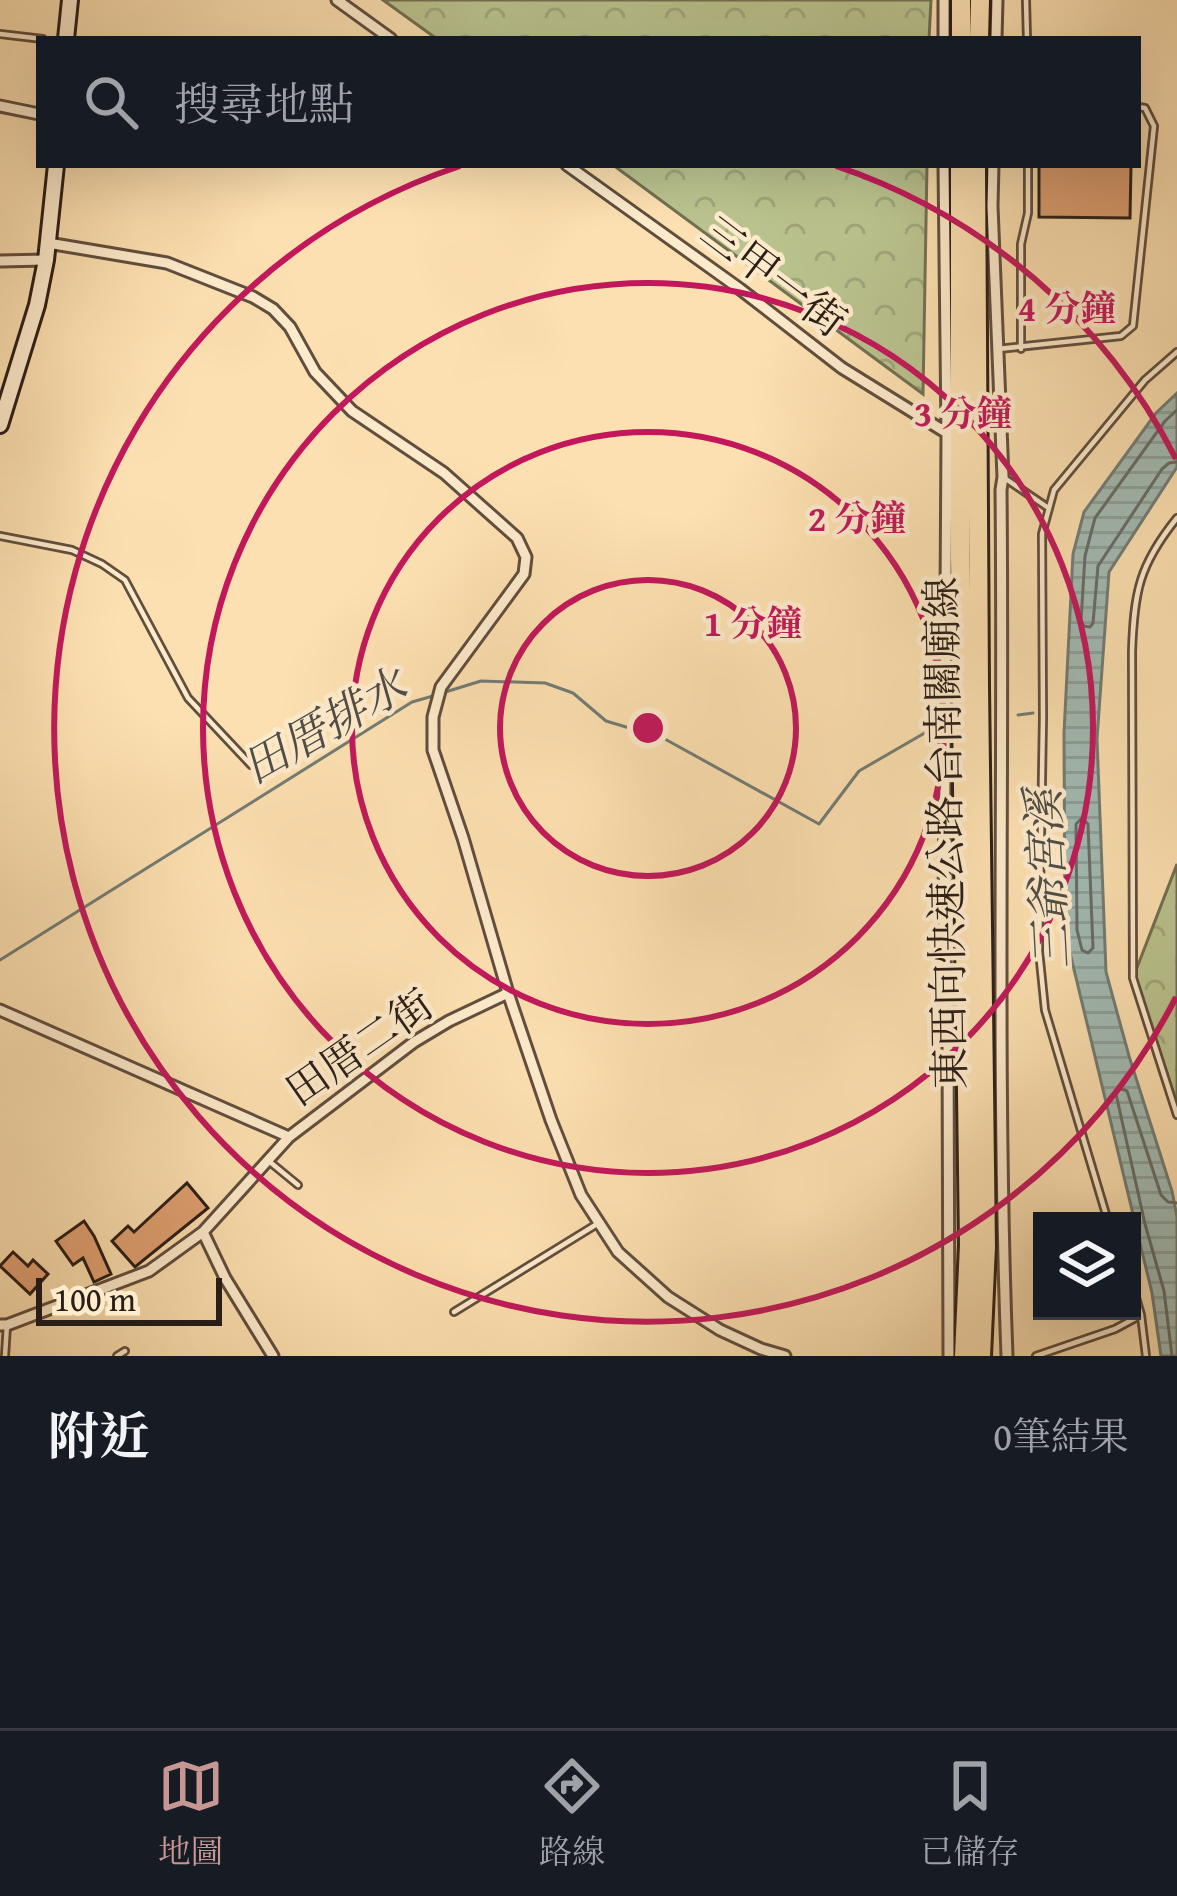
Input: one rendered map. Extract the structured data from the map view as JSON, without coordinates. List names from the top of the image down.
{
  "streets": {
    "highway": ["東西向快速公路 台南關廟線"],
    "street": ["三甲一街", "田厝二街"]
  },
  "water": ["田厝排水", "三爺宮溪"],
  "scale_bar": "100 m",
  "page": {
    "search": "搜尋地點",
    "scale": "100 m",
    "heading": ["附近", "0筆結果"],
    "nav": ["地圖", "路線", "已儲存"]
  },
  "rings": [
    "4 分鐘",
    "3 分鐘",
    "2 分鐘",
    "1 分鐘"
  ]
}
